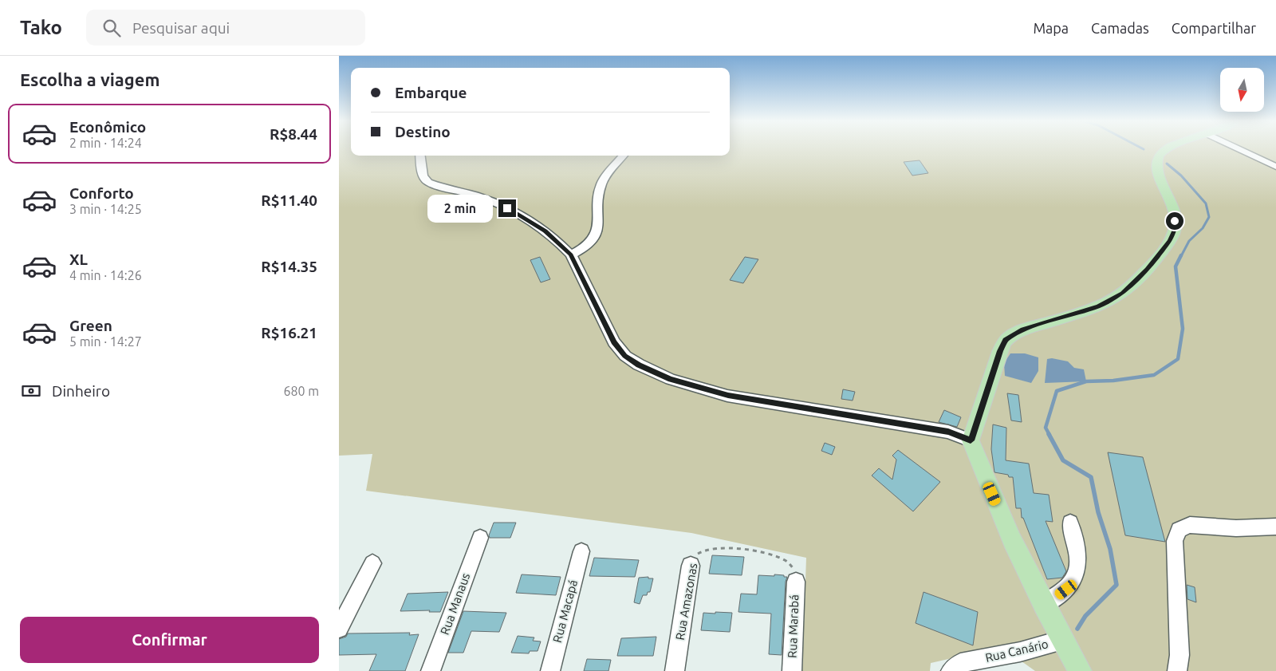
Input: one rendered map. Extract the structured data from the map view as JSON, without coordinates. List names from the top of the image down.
{
  "streets": {
    "street": [
      "Rua Amazonas",
      "Rua Manaus",
      "Rua Macapá",
      "Rua Marabá",
      "Rua Canário"
    ]
  },
  "crossings": [
    ["Rua Amazonas", "Rua Marabá"]
  ],
  "north": "bottom",
  "page": {
    "header": "Tako",
    "search": "Pesquisar aqui",
    "nav": ["Mapa", "Camadas", "Compartilhar"],
    "heading": "Escolha a viagem",
    "banner": ["Embarque", "Destino"],
    "list": [
      {
        "name": "Econômico",
        "note": "2 min · 14:24",
        "value": "R$8.44"
      },
      {
        "name": "Conforto",
        "note": "3 min · 14:25",
        "value": "R$11.40"
      },
      {
        "name": "XL",
        "note": "4 min · 14:26",
        "value": "R$14.35"
      },
      {
        "name": "Green",
        "note": "5 min · 14:27",
        "value": "R$16.21"
      }
    ],
    "bubble": "2 min",
    "pay": ["Dinheiro", "680 m"],
    "buttons": "Confirmar"
  }
}
